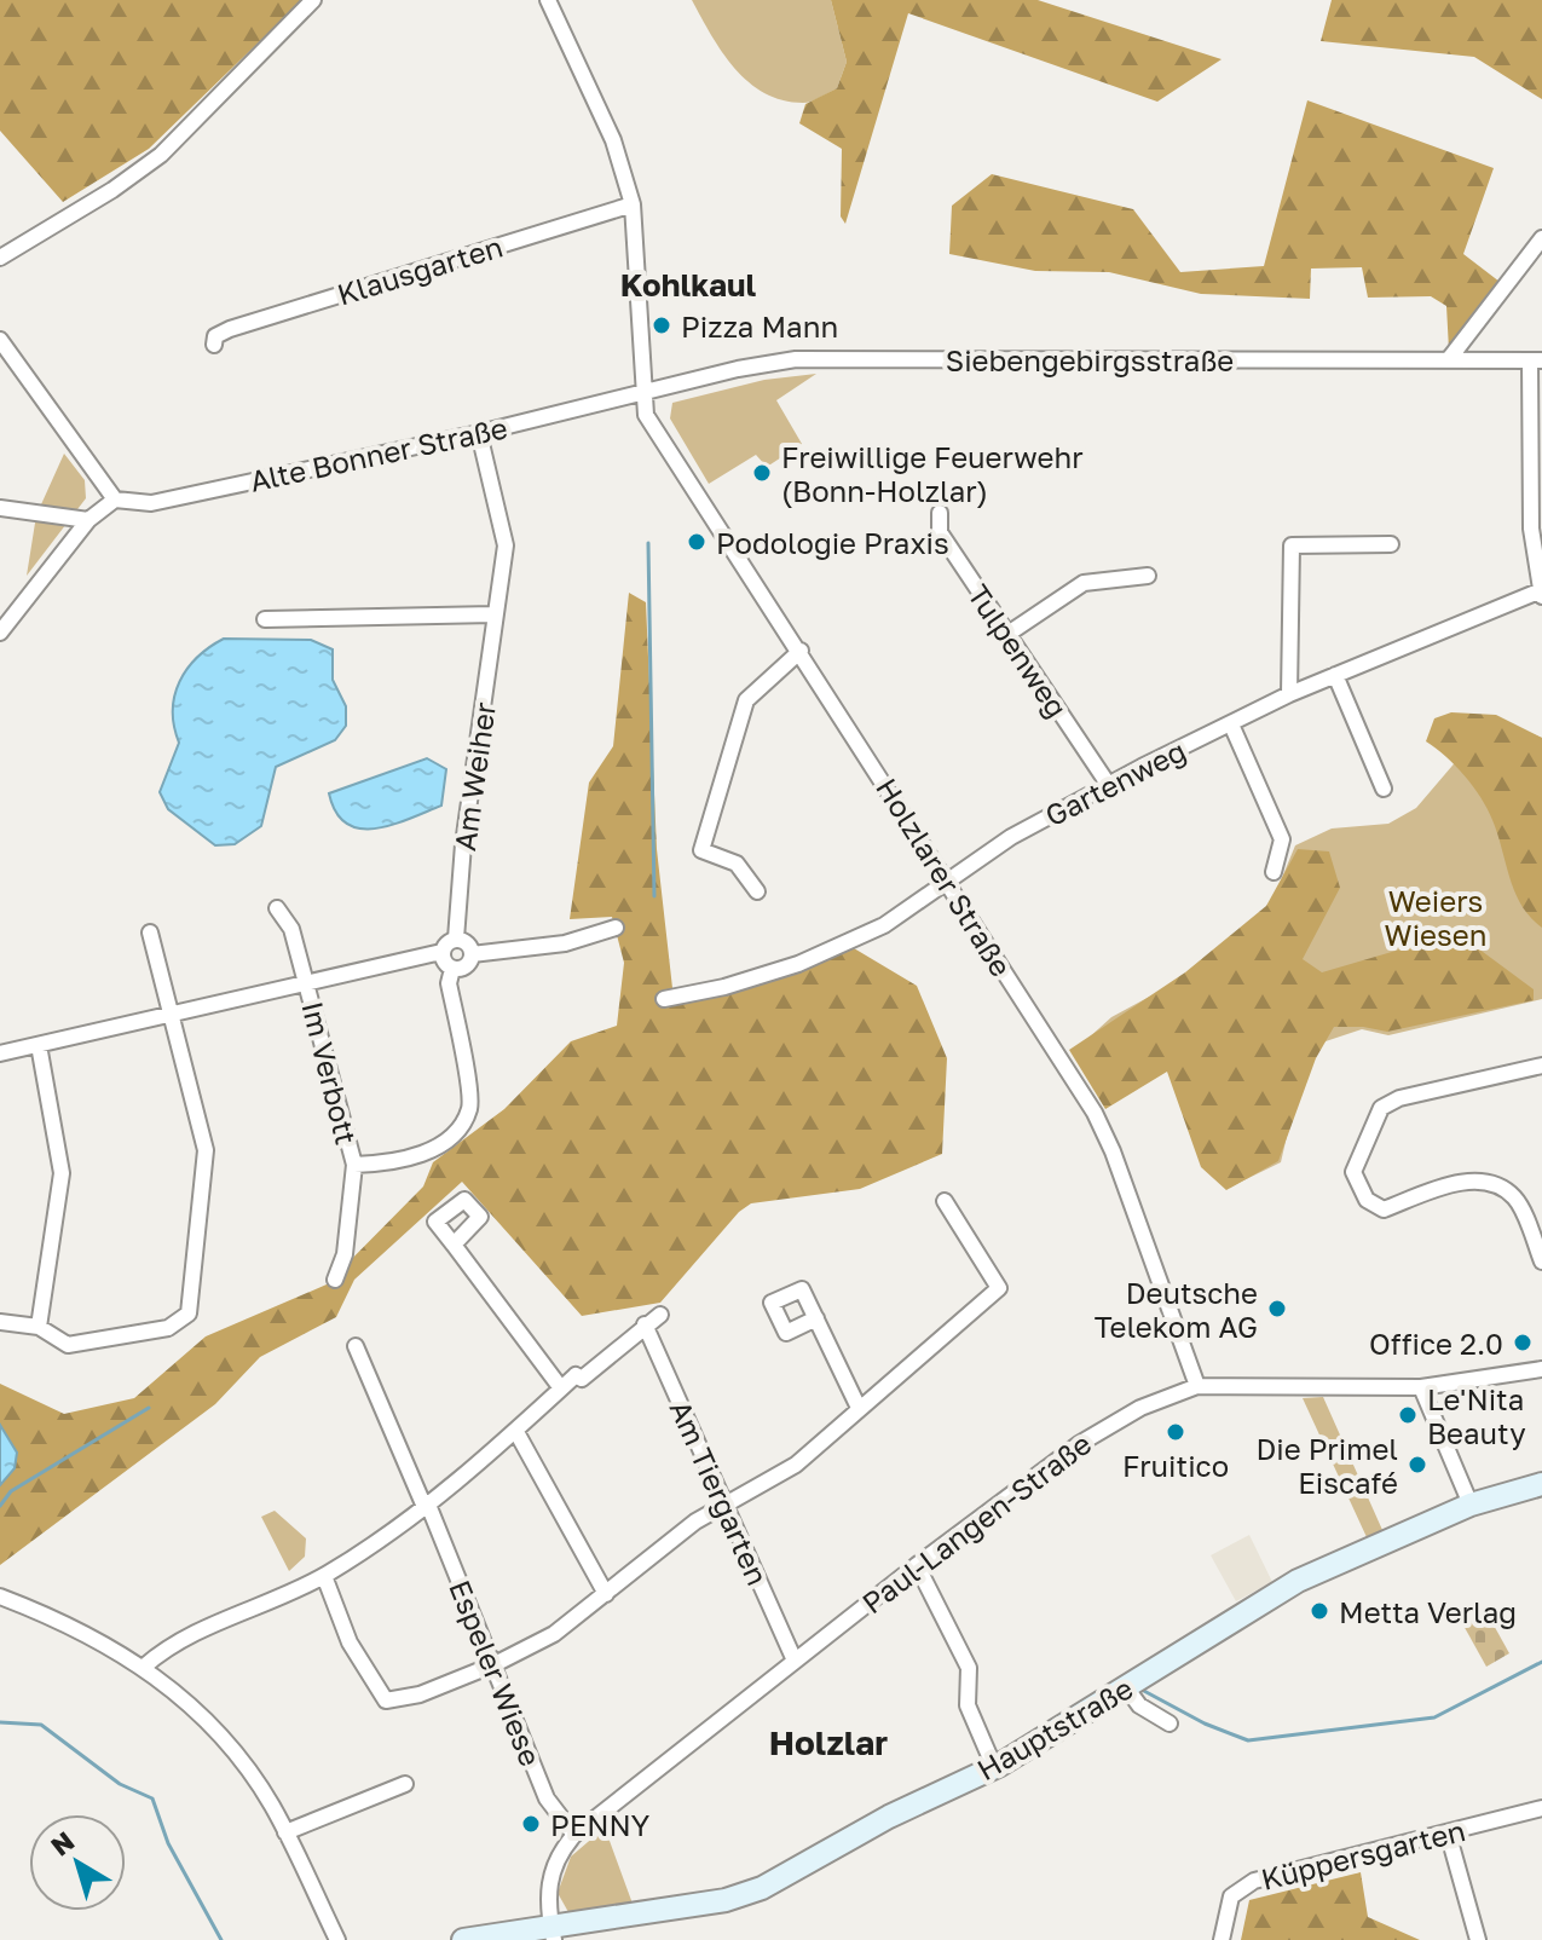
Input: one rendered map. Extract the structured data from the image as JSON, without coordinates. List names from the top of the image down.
{
  "streets": {
    "main road": ["Hauptstraße"],
    "street": [
      "Klausgarten",
      "Siebengebirgsstraße",
      "Alte Bonner Straße",
      "Tulpenweg",
      "Am Weiher",
      "Gartenweg",
      "Holzlarer Straße",
      "Im Verbott",
      "Am Tiergarten",
      "Paul-Langen-Straße",
      "Espeler Wiese",
      "Küppersgarten"
    ]
  },
  "crossings": [
    ["Klausgarten", "Holzlarer Straße"],
    ["Siebengebirgsstraße", "Alte Bonner Straße"],
    ["Siebengebirgsstraße", "Holzlarer Straße"],
    ["Alte Bonner Straße", "Am Weiher"],
    ["Alte Bonner Straße", "Holzlarer Straße"],
    ["Tulpenweg", "Gartenweg"],
    ["Am Weiher", "Im Verbott"],
    ["Gartenweg", "Holzlarer Straße"],
    ["Holzlarer Straße", "Paul-Langen-Straße"],
    ["Am Tiergarten", "Paul-Langen-Straße"],
    ["Paul-Langen-Straße", "Espeler Wiese"],
    ["Paul-Langen-Straße", "Hauptstraße"]
  ],
  "districts": ["Kohlkaul", "Holzlar"],
  "parks": ["Weiers Wiesen"],
  "places": [
    "Pizza Mann",
    "Freiwillige Feuerwehr (Bonn-Holzlar)",
    "Podologie Praxis",
    "Deutsche Telekom AG",
    "Office 2.0",
    "Le'Nita Beauty",
    "Fruitico",
    "Die Primel Eiscafé",
    "Metta Verlag",
    "PENNY"
  ],
  "north": "top left"
}
